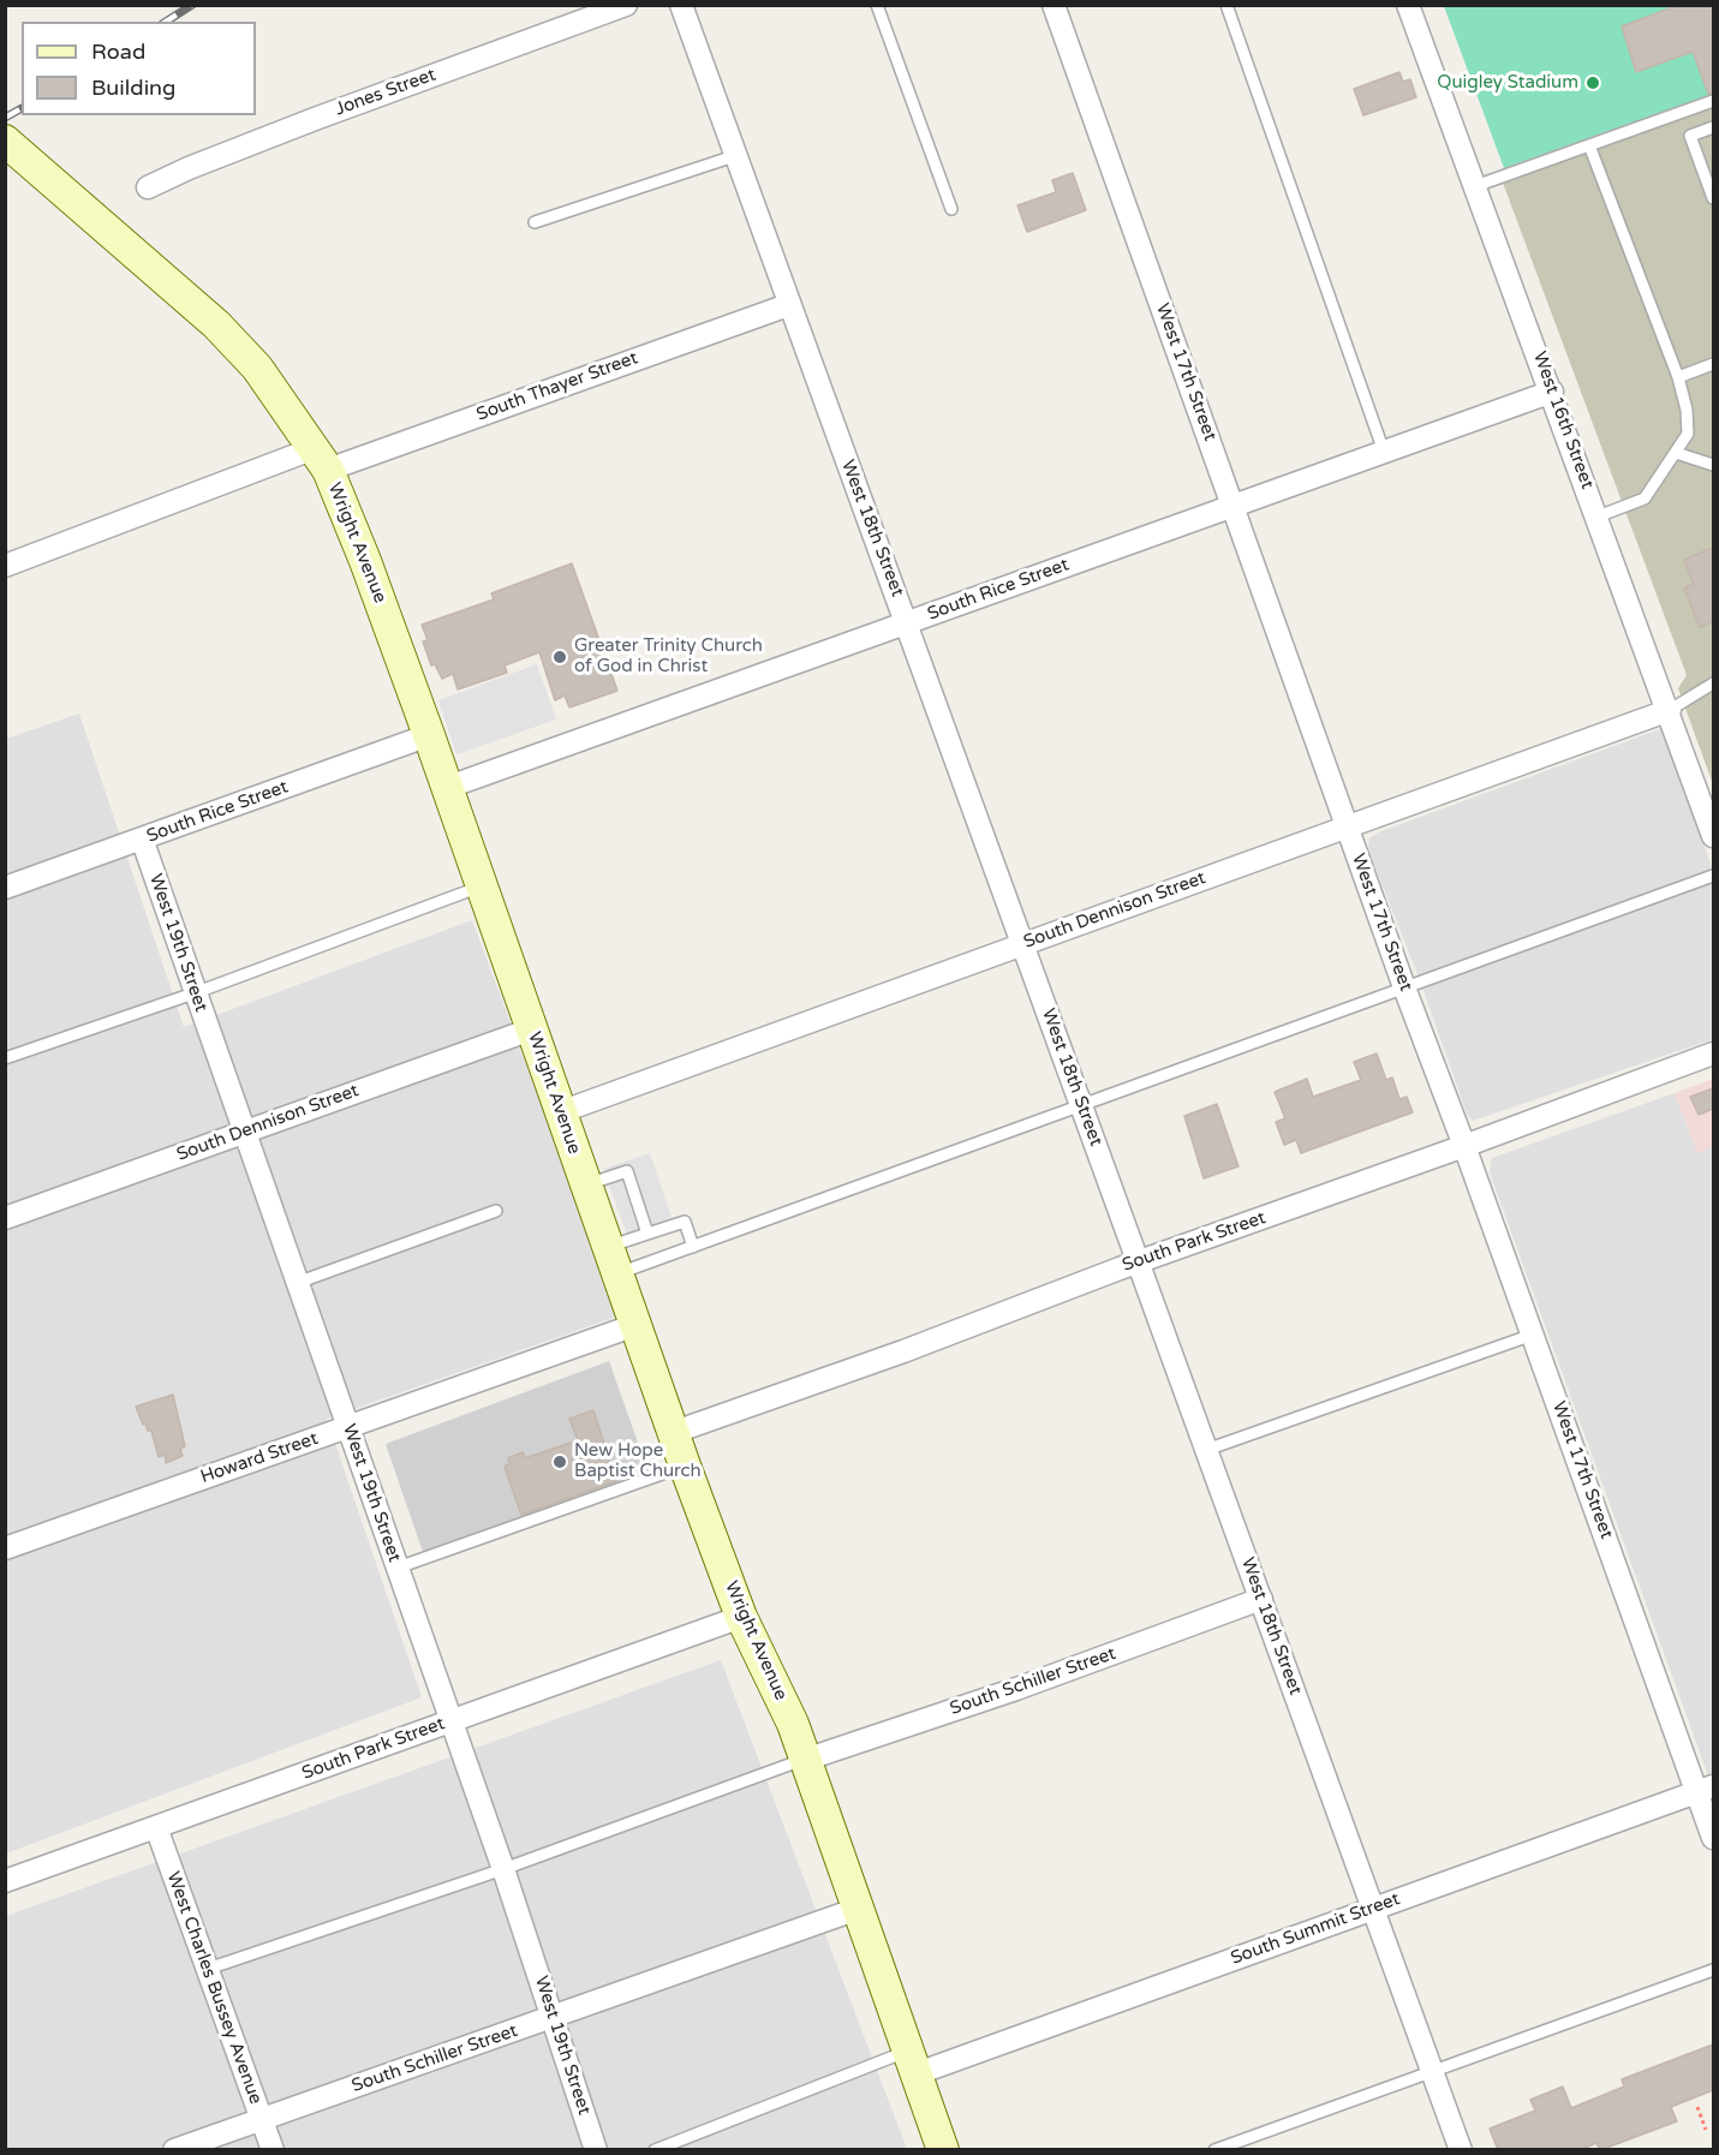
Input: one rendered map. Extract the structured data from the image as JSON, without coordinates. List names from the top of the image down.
{
  "streets": {
    "main road": ["Wright Avenue"],
    "street": [
      "Jones Street",
      "West 17th Street",
      "South Thayer Street",
      "West 16th Street",
      "West 18th Street",
      "South Rice Street",
      "South Dennison Street",
      "West 19th Street",
      "South Park Street",
      "Howard Street",
      "South Schiller Street",
      "South Summit Street",
      "West Charles Bussey Avenue"
    ]
  },
  "crossings": [
    ["West 17th Street", "South Rice Street"],
    ["West 17th Street", "South Dennison Street"],
    ["West 17th Street", "South Park Street"],
    ["West 17th Street", "South Summit Street"],
    ["South Thayer Street", "West 18th Street"],
    ["South Thayer Street", "Wright Avenue"],
    ["West 16th Street", "South Rice Street"],
    ["West 16th Street", "South Dennison Street"],
    ["West 18th Street", "South Rice Street"],
    ["West 18th Street", "South Dennison Street"],
    ["West 18th Street", "South Park Street"],
    ["West 18th Street", "South Schiller Street"],
    ["West 18th Street", "South Summit Street"],
    ["Wright Avenue", "South Rice Street"],
    ["Wright Avenue", "South Dennison Street"],
    ["Wright Avenue", "South Park Street"],
    ["Wright Avenue", "Howard Street"],
    ["Wright Avenue", "South Schiller Street"],
    ["Wright Avenue", "South Summit Street"],
    ["South Rice Street", "West 19th Street"],
    ["South Dennison Street", "West 19th Street"],
    ["West 19th Street", "South Park Street"],
    ["West 19th Street", "Howard Street"],
    ["West 19th Street", "South Schiller Street"],
    ["South Park Street", "West Charles Bussey Avenue"],
    ["South Schiller Street", "West Charles Bussey Avenue"]
  ],
  "places": ["Quigley Stadium", "Greater Trinity Church of God in Christ", "New Hope Baptist Church"],
  "legend": ["Road", "Building"]
}
